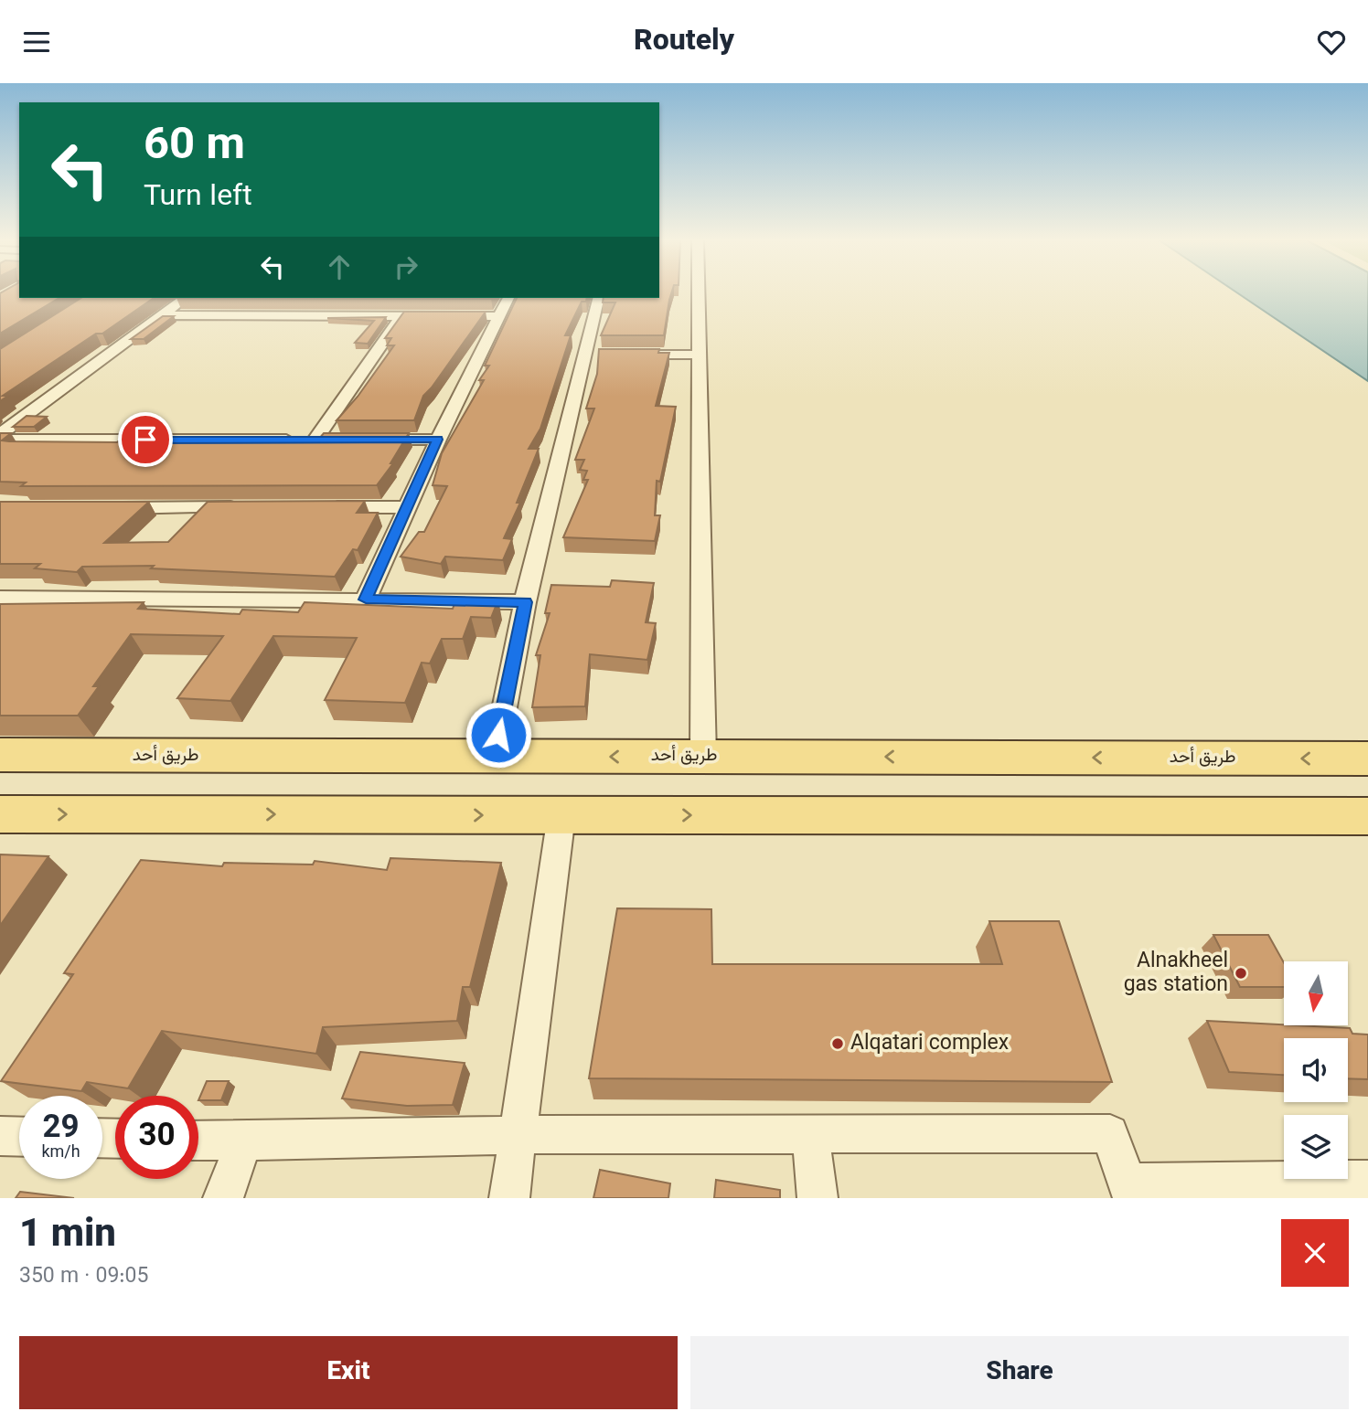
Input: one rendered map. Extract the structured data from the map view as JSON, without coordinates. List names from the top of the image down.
{
  "streets": {
    "main road": ["طريق أحد"]
  },
  "places": ["Alnakheel gas station", "Alqatari complex"],
  "north": "bottom",
  "page": {
    "header": "Routely",
    "turn": ["60 m", "Turn left"],
    "speed": "29 km/h",
    "limit": "30",
    "heading": ["1 min", "350 m · 09:05"],
    "buttons": ["Exit", "Share"]
  }
}
